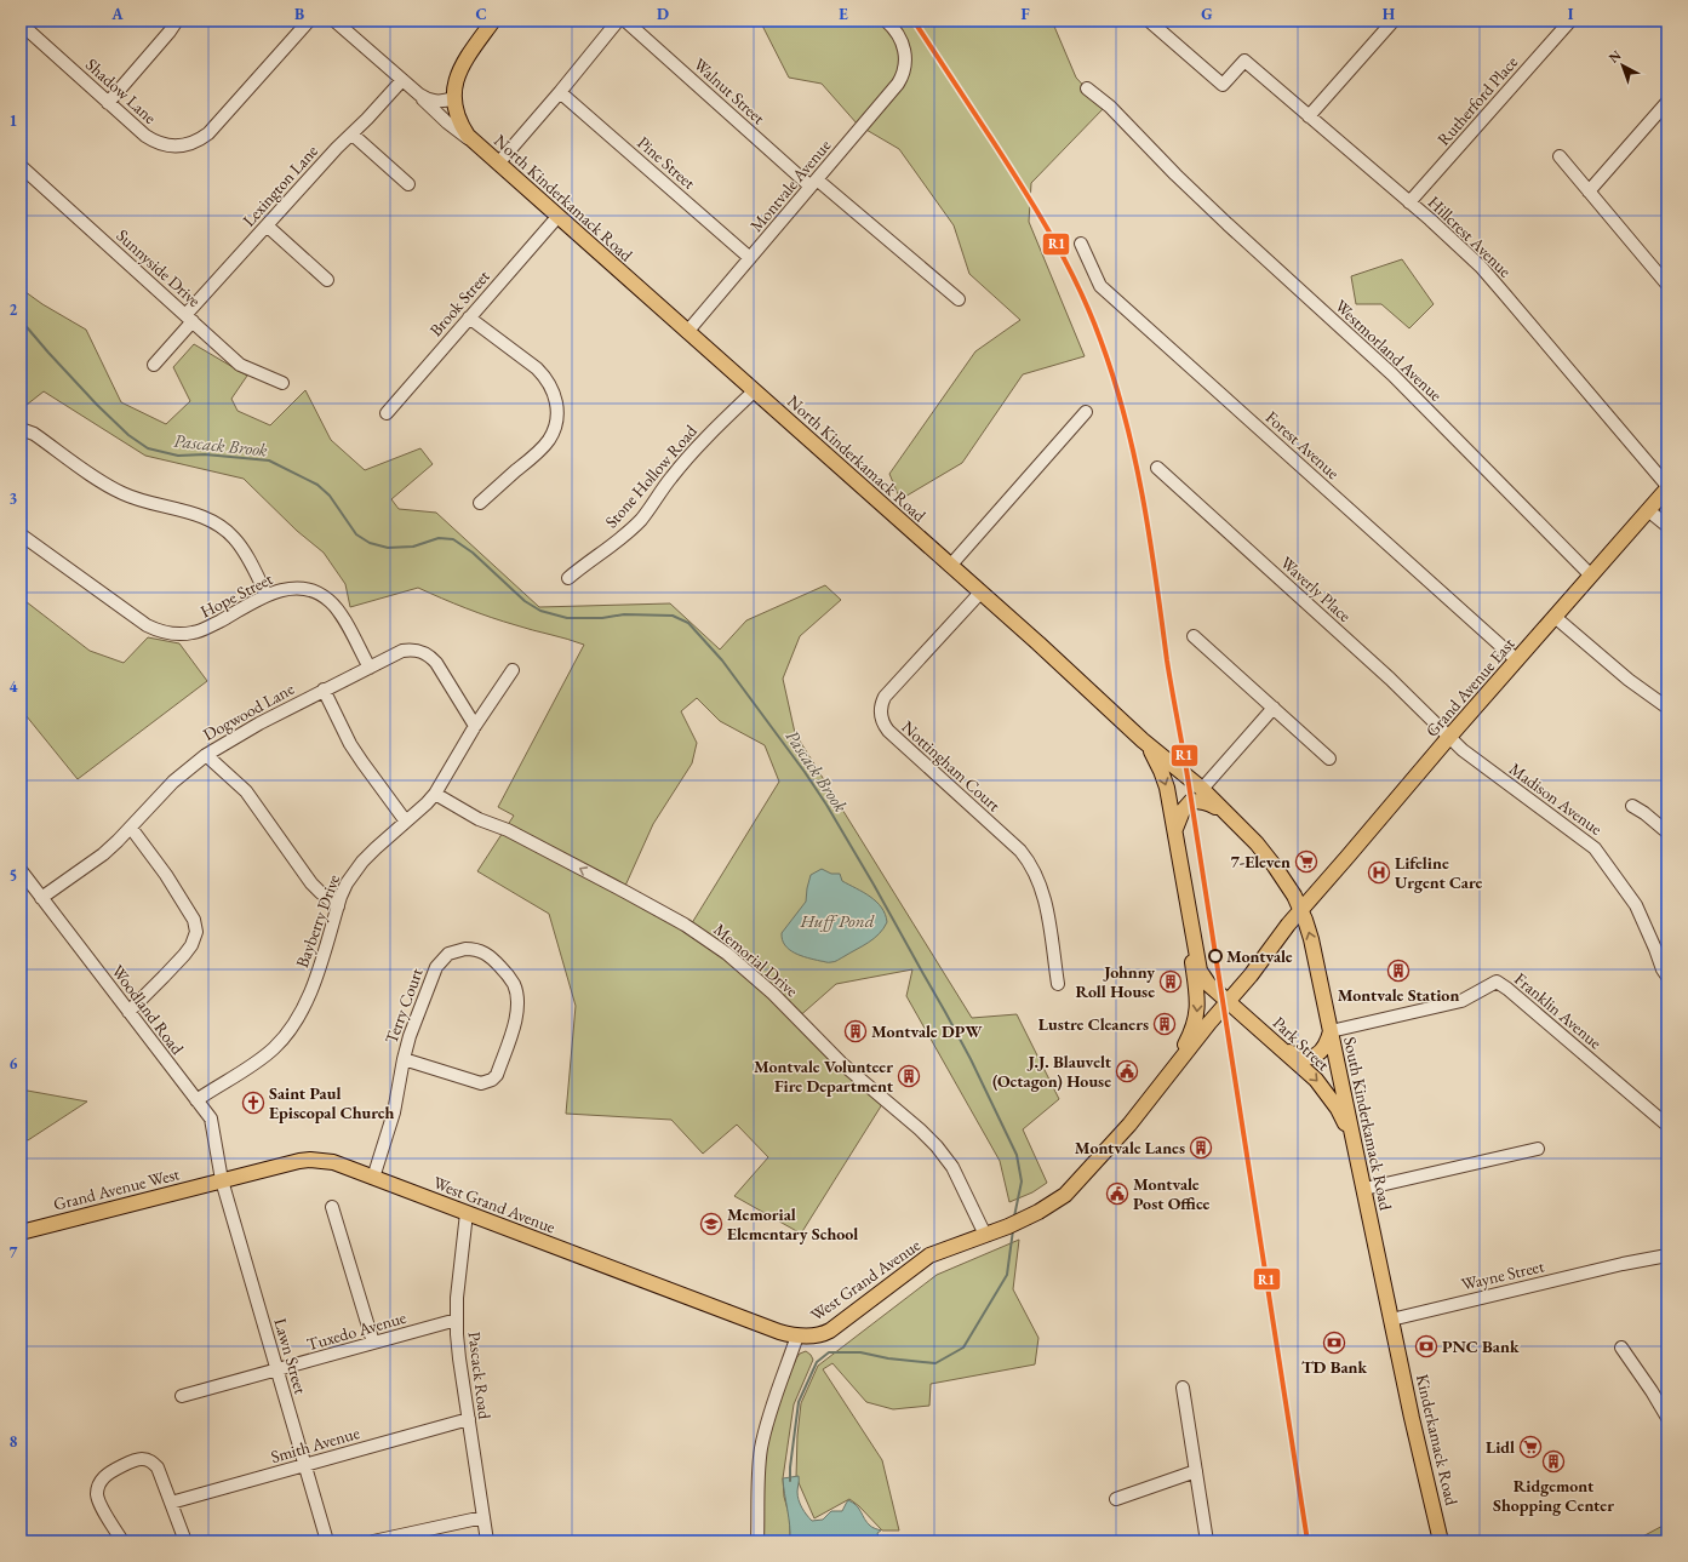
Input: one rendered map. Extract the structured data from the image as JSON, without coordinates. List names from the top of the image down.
{
  "streets": {
    "main road": [
      "North Kinderkamack Road",
      "Grand Avenue East",
      "Park Street",
      "South Kinderkamack Road",
      "Grand Avenue West",
      "West Grand Avenue",
      "Kinderkamack Road"
    ],
    "street": [
      "Shadow Lane",
      "Walnut Street",
      "Rutherford Place",
      "Pine Street",
      "Lexington Lane",
      "Montvale Avenue",
      "Hillcrest Avenue",
      "Sunnyside Drive",
      "Brook Street",
      "Westmorland Avenue",
      "Forest Avenue",
      "Stone Hollow Road",
      "Waverly Place",
      "Hope Street",
      "Dogwood Lane",
      "Nottingham Court",
      "Madison Avenue",
      "Bayberry Drive",
      "Memorial Drive",
      "Terry Court",
      "Woodland Road",
      "Franklin Avenue",
      "Wayne Street",
      "Tuxedo Avenue",
      "Lawn Street",
      "Pascack Road",
      "Smith Avenue"
    ]
  },
  "crossings": [
    ["Walnut Street", "Montvale Avenue"],
    ["Rutherford Place", "Hillcrest Avenue"],
    ["Pine Street", "Montvale Avenue"],
    ["Lexington Lane", "Sunnyside Drive"],
    ["Montvale Avenue", "North Kinderkamack Road"],
    ["North Kinderkamack Road", "Brook Street"],
    ["North Kinderkamack Road", "Stone Hollow Road"],
    ["North Kinderkamack Road", "Grand Avenue East"],
    ["North Kinderkamack Road", "Nottingham Court"],
    ["North Kinderkamack Road", "South Kinderkamack Road"],
    ["North Kinderkamack Road", "West Grand Avenue"],
    ["Hillcrest Avenue", "Grand Avenue East"],
    ["Westmorland Avenue", "Grand Avenue East"],
    ["Forest Avenue", "Grand Avenue East"],
    ["Waverly Place", "Grand Avenue East"],
    ["Waverly Place", "Madison Avenue"],
    ["Hope Street", "Dogwood Lane"],
    ["Grand Avenue East", "Madison Avenue"],
    ["Grand Avenue East", "South Kinderkamack Road"],
    ["Grand Avenue East", "West Grand Avenue"],
    ["Dogwood Lane", "Bayberry Drive"],
    ["Dogwood Lane", "Woodland Road"],
    ["Bayberry Drive", "Memorial Drive"],
    ["Bayberry Drive", "Woodland Road"],
    ["Memorial Drive", "West Grand Avenue"],
    ["Terry Court", "West Grand Avenue"],
    ["Woodland Road", "Grand Avenue West"],
    ["Woodland Road", "West Grand Avenue"],
    ["Woodland Road", "Lawn Street"],
    ["Franklin Avenue", "South Kinderkamack Road"],
    ["Park Street", "South Kinderkamack Road"],
    ["Park Street", "West Grand Avenue"],
    ["South Kinderkamack Road", "West Grand Avenue"],
    ["South Kinderkamack Road", "Wayne Street"],
    ["South Kinderkamack Road", "Kinderkamack Road"],
    ["Grand Avenue West", "West Grand Avenue"],
    ["Grand Avenue West", "Lawn Street"],
    ["West Grand Avenue", "Lawn Street"],
    ["West Grand Avenue", "Pascack Road"],
    ["Tuxedo Avenue", "Lawn Street"],
    ["Tuxedo Avenue", "Pascack Road"],
    ["Lawn Street", "Smith Avenue"],
    ["Pascack Road", "Smith Avenue"]
  ],
  "one_way": ["Memorial Drive", "Park Street"],
  "water": ["Pascack Brook", "Huff Pond"],
  "places": {
    "supermarket": ["7-Eleven", "Lidl"],
    "hospital": ["Lifeline Urgent Care"],
    "other": ["Montvale"],
    "building": [
      "Montvale Station",
      "Johnny Roll House",
      "Lustre Cleaners",
      "Montvale DPW",
      "Montvale Volunteer Fire Department",
      "Montvale Lanes",
      "Ridgemont Shopping Center"
    ],
    "public building": ["J.J. Blauvelt (Octagon) House", "Montvale Post Office"],
    "church": ["Saint Paul Episcopal Church"],
    "school or university": ["Memorial Elementary School"],
    "bank": ["TD Bank", "PNC Bank"]
  },
  "lines": ["transit line R1"],
  "north": "top left",
  "grid": {
    "columns": [
      "A",
      "B",
      "C",
      "D",
      "E",
      "F",
      "G",
      "H",
      "I"
    ],
    "rows": [
      "1",
      "2",
      "3",
      "4",
      "5",
      "6",
      "7",
      "8"
    ]
  }
}
